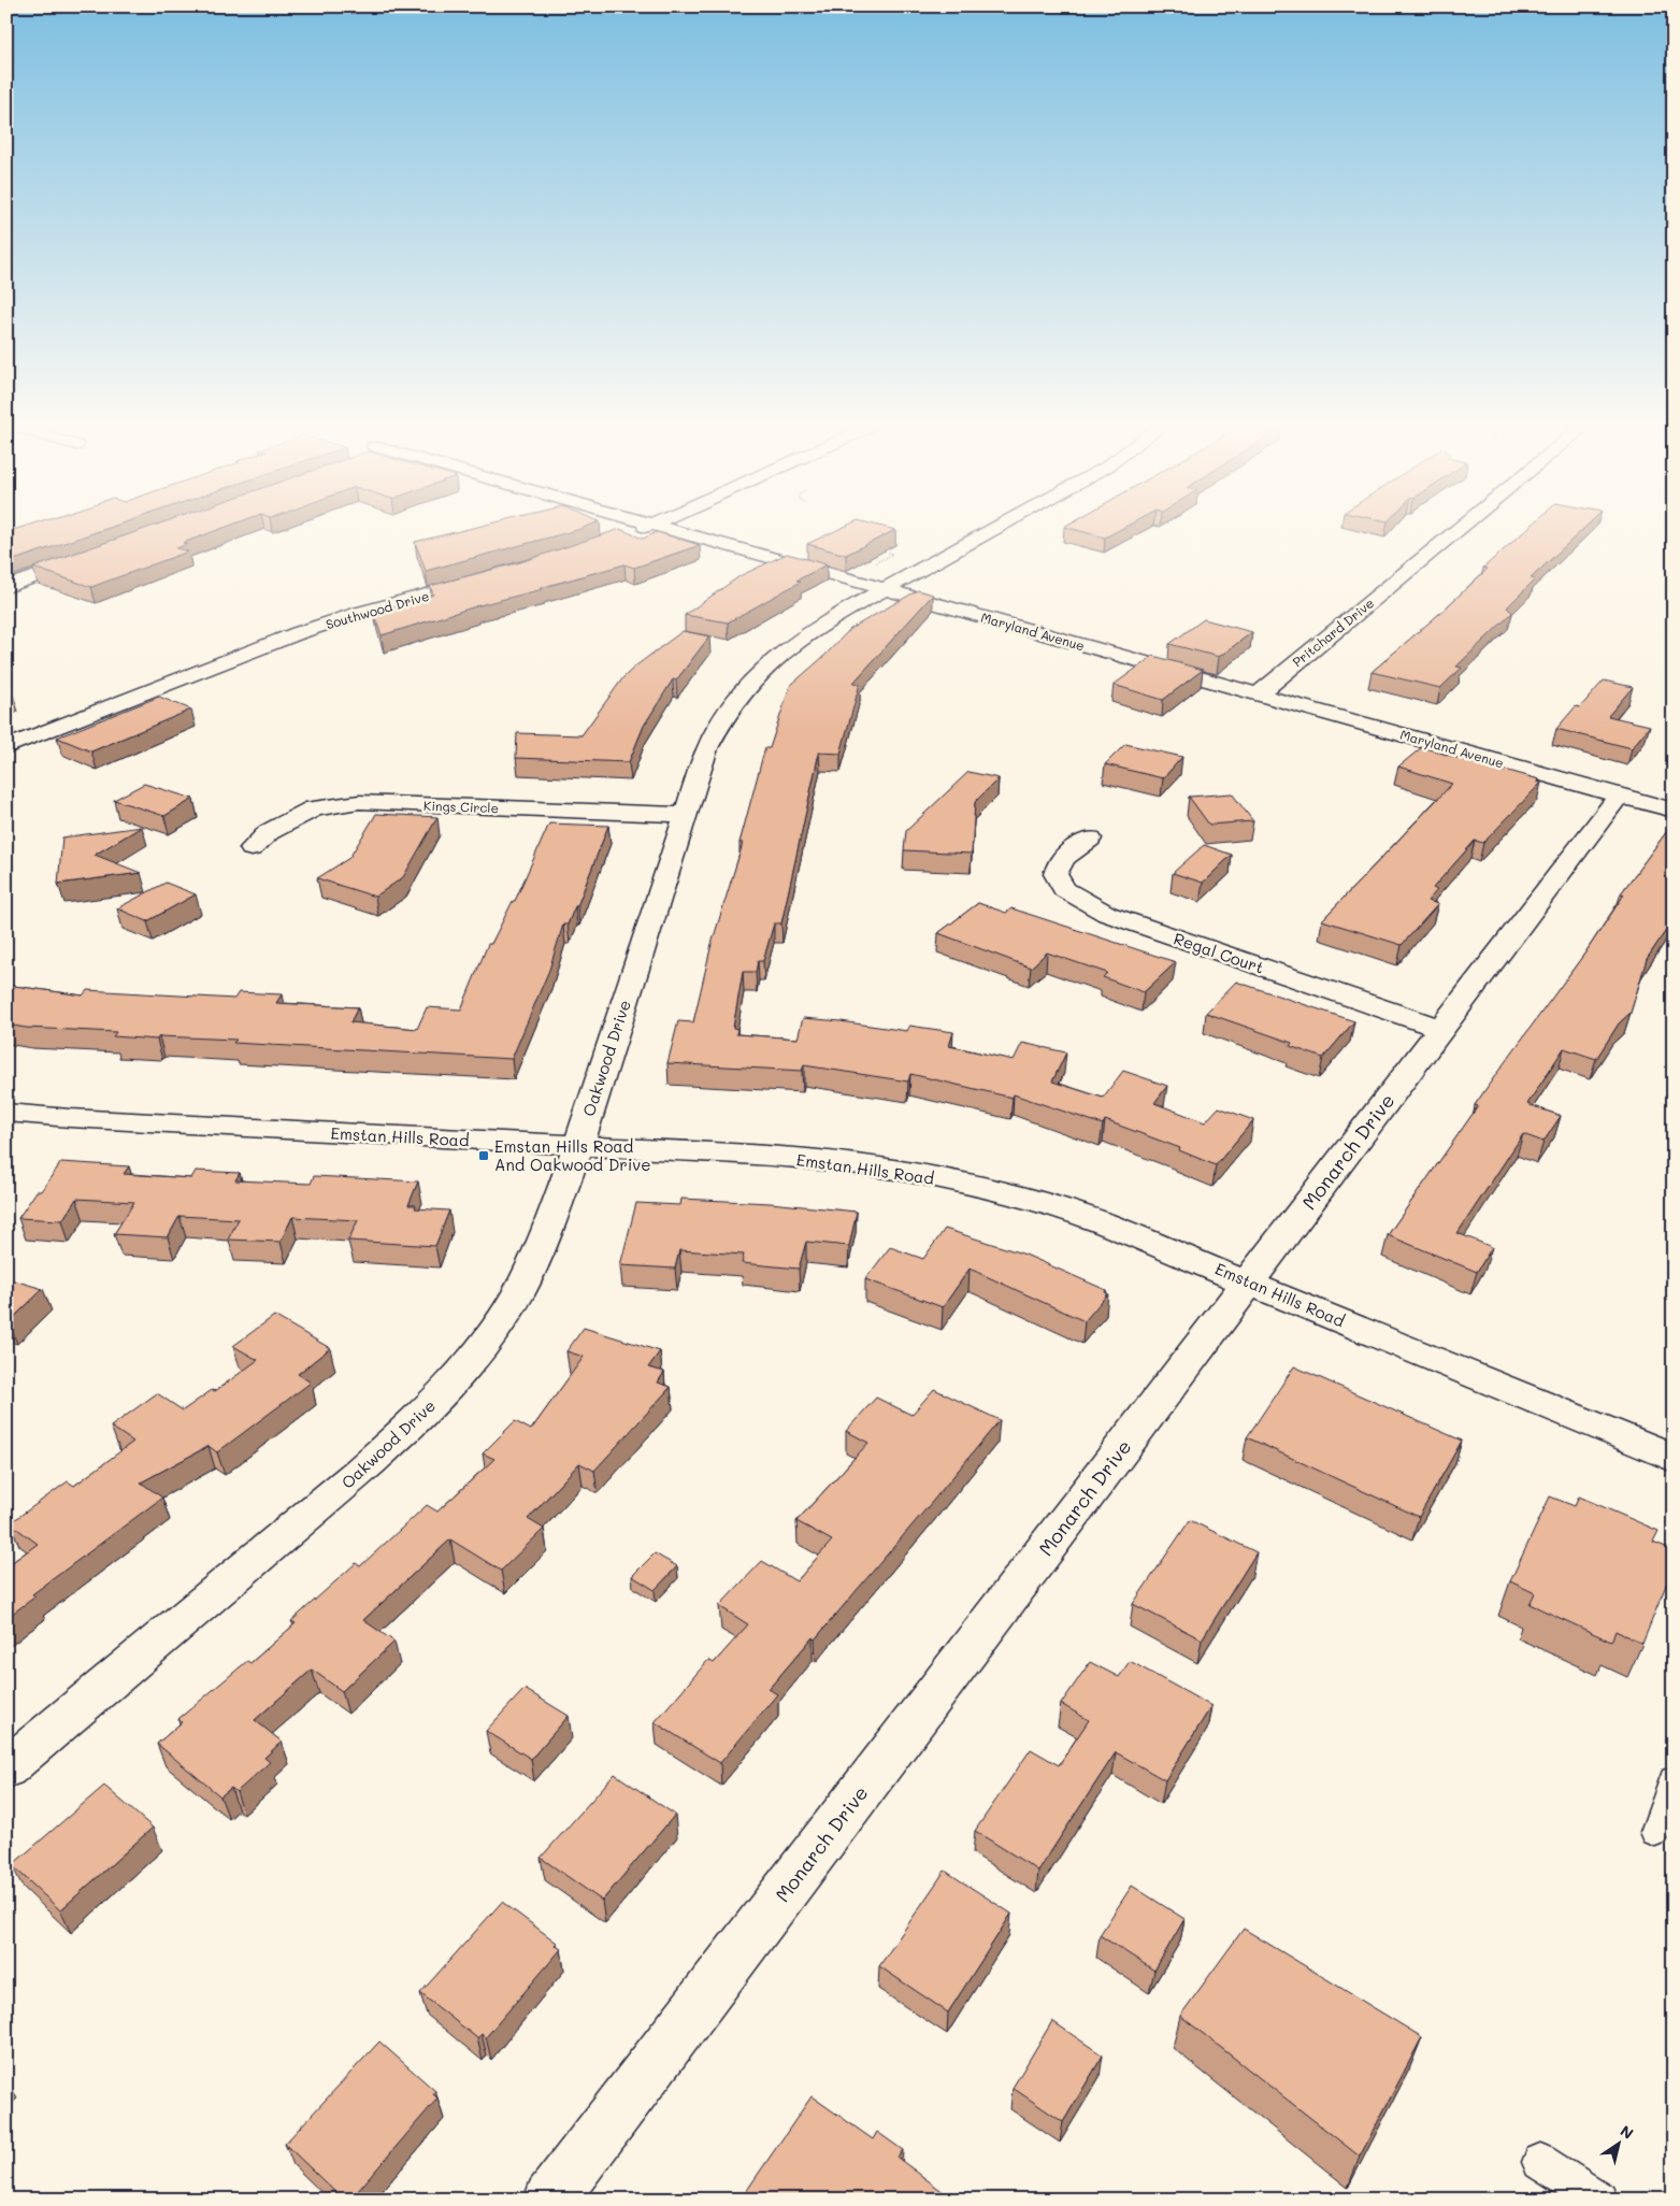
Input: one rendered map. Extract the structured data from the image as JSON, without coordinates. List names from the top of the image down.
{
  "streets": {
    "street": [
      "Southwood Drive",
      "Maryland Avenue",
      "Pritchard Drive",
      "Kings Circle",
      "Regal Court",
      "Oakwood Drive",
      "Emstan Hills Road",
      "Monarch Drive"
    ]
  },
  "crossings": [
    ["Maryland Avenue", "Pritchard Drive"],
    ["Maryland Avenue", "Oakwood Drive"],
    ["Maryland Avenue", "Monarch Drive"],
    ["Kings Circle", "Oakwood Drive"],
    ["Regal Court", "Monarch Drive"],
    ["Oakwood Drive", "Emstan Hills Road"],
    ["Emstan Hills Road", "Monarch Drive"]
  ],
  "places": {
    "transit": ["Emstan Hills Road And Oakwood Drive"]
  },
  "north": "top right"
}
